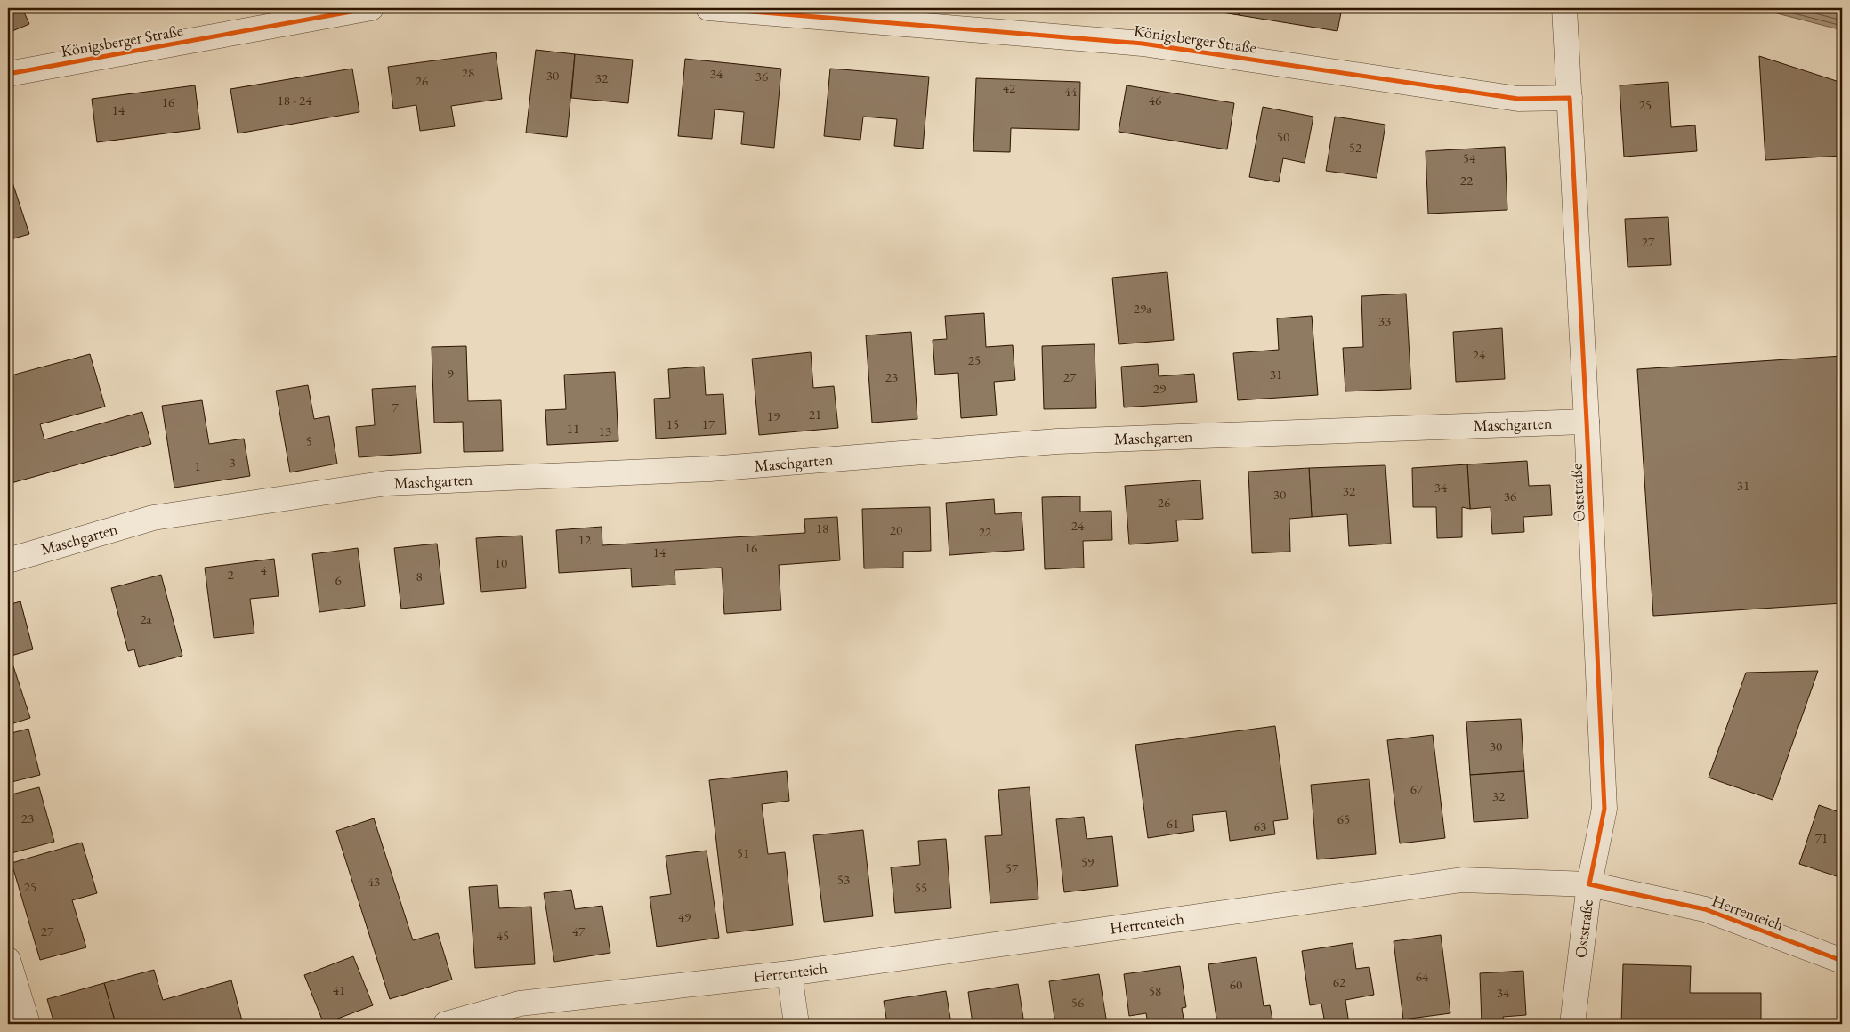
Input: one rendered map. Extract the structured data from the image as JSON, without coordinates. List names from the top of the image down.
{
  "streets": {
    "street": [
      "Königsberger Straße",
      "Maschgarten",
      "Oststraße",
      "Herrenteich"
    ]
  },
  "crossings": [
    ["Königsberger Straße", "Oststraße"],
    ["Maschgarten", "Oststraße"],
    ["Oststraße", "Herrenteich"]
  ],
  "house_numbers": [
    "28",
    "34",
    "30",
    "36",
    "32",
    "26",
    "42",
    "44",
    "18 - 24",
    "46",
    "16",
    "25",
    "14",
    "50",
    "52",
    "54",
    "22",
    "27",
    "29a",
    "33",
    "24",
    "25",
    "9",
    "31",
    "23",
    "27",
    "29",
    "7",
    "21",
    "19",
    "15",
    "17",
    "11",
    "13",
    "5",
    "3",
    "1",
    "31",
    "34",
    "32",
    "30",
    "36",
    "26",
    "24",
    "18",
    "20",
    "22",
    "12",
    "16",
    "14",
    "10",
    "4",
    "2",
    "8",
    "6",
    "2a",
    "30",
    "67",
    "32",
    "23",
    "65",
    "61",
    "63",
    "71",
    "51",
    "59",
    "57",
    "53",
    "43",
    "25",
    "55",
    "49",
    "27",
    "47",
    "45",
    "64",
    "62",
    "60",
    "41",
    "58",
    "34",
    "56"
  ]
}
